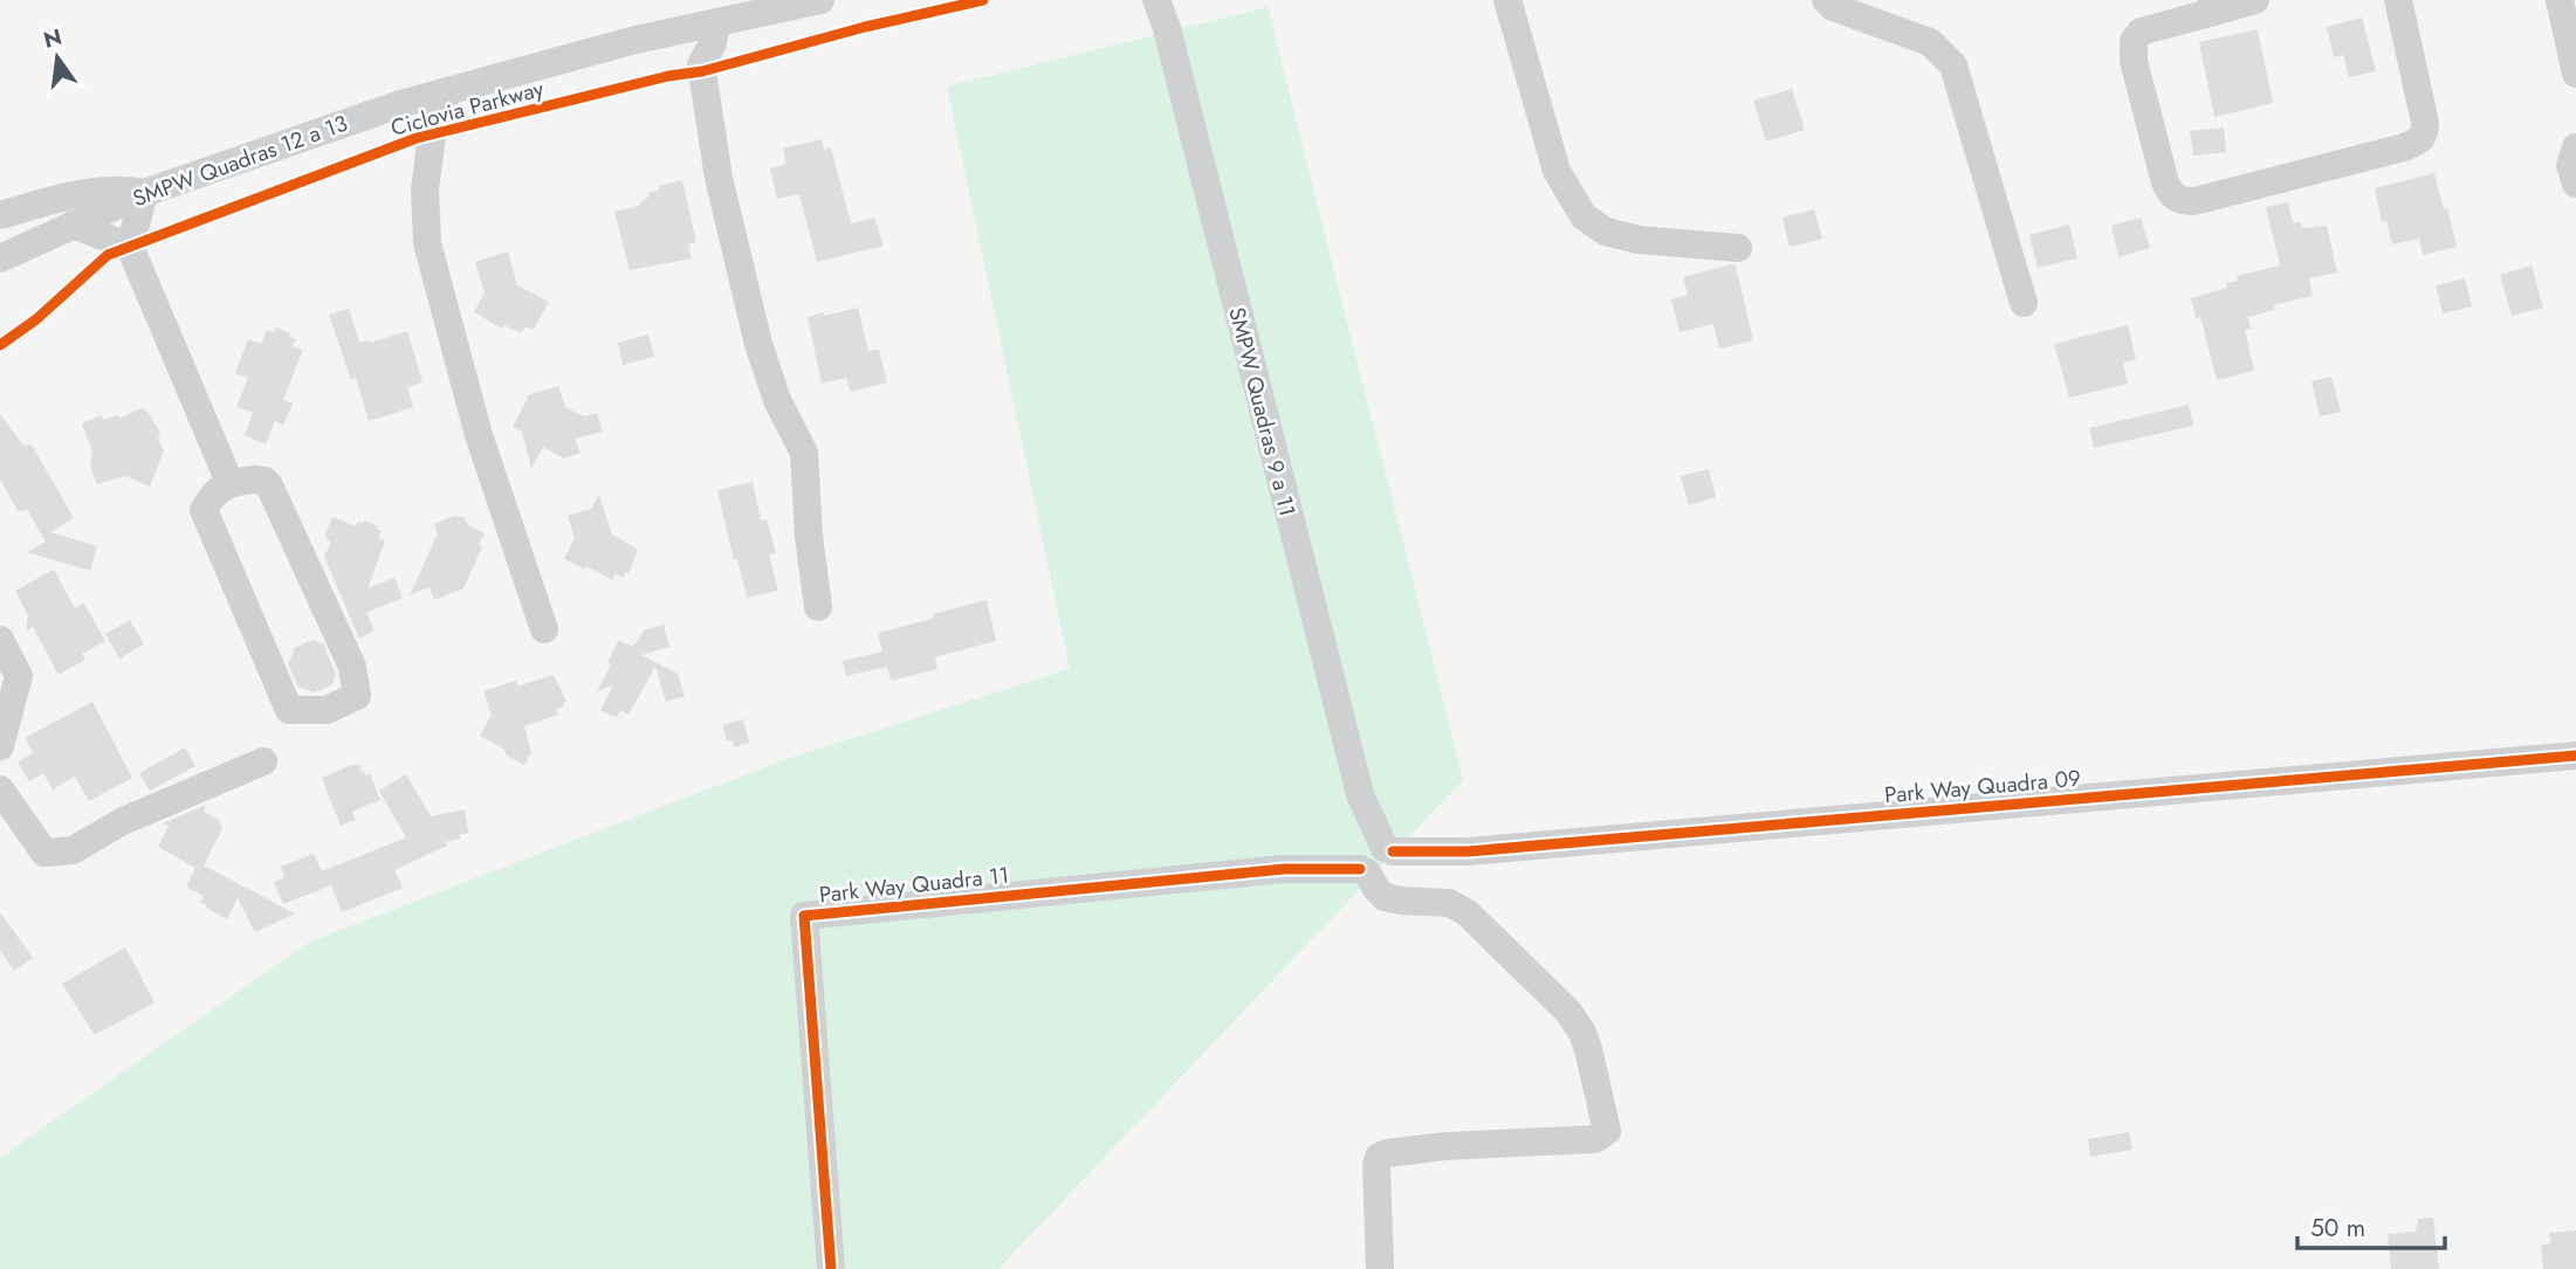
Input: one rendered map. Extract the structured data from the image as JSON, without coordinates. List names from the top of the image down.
{
  "streets": {
    "street": [
      "SMPW Quadras 12 a 13",
      "SMPW Quadras 9 a 11",
      "Park Way Quadra 09",
      "Park Way Quadra 11"
    ],
    "cycle path": ["Ciclovia Parkway"]
  },
  "crossings": [
    ["SMPW Quadras 9 a 11", "Park Way Quadra 09"],
    ["SMPW Quadras 9 a 11", "Park Way Quadra 11"],
    ["Park Way Quadra 09", "Park Way Quadra 11"]
  ],
  "scale_bar": "50 m",
  "north": "top"
}
